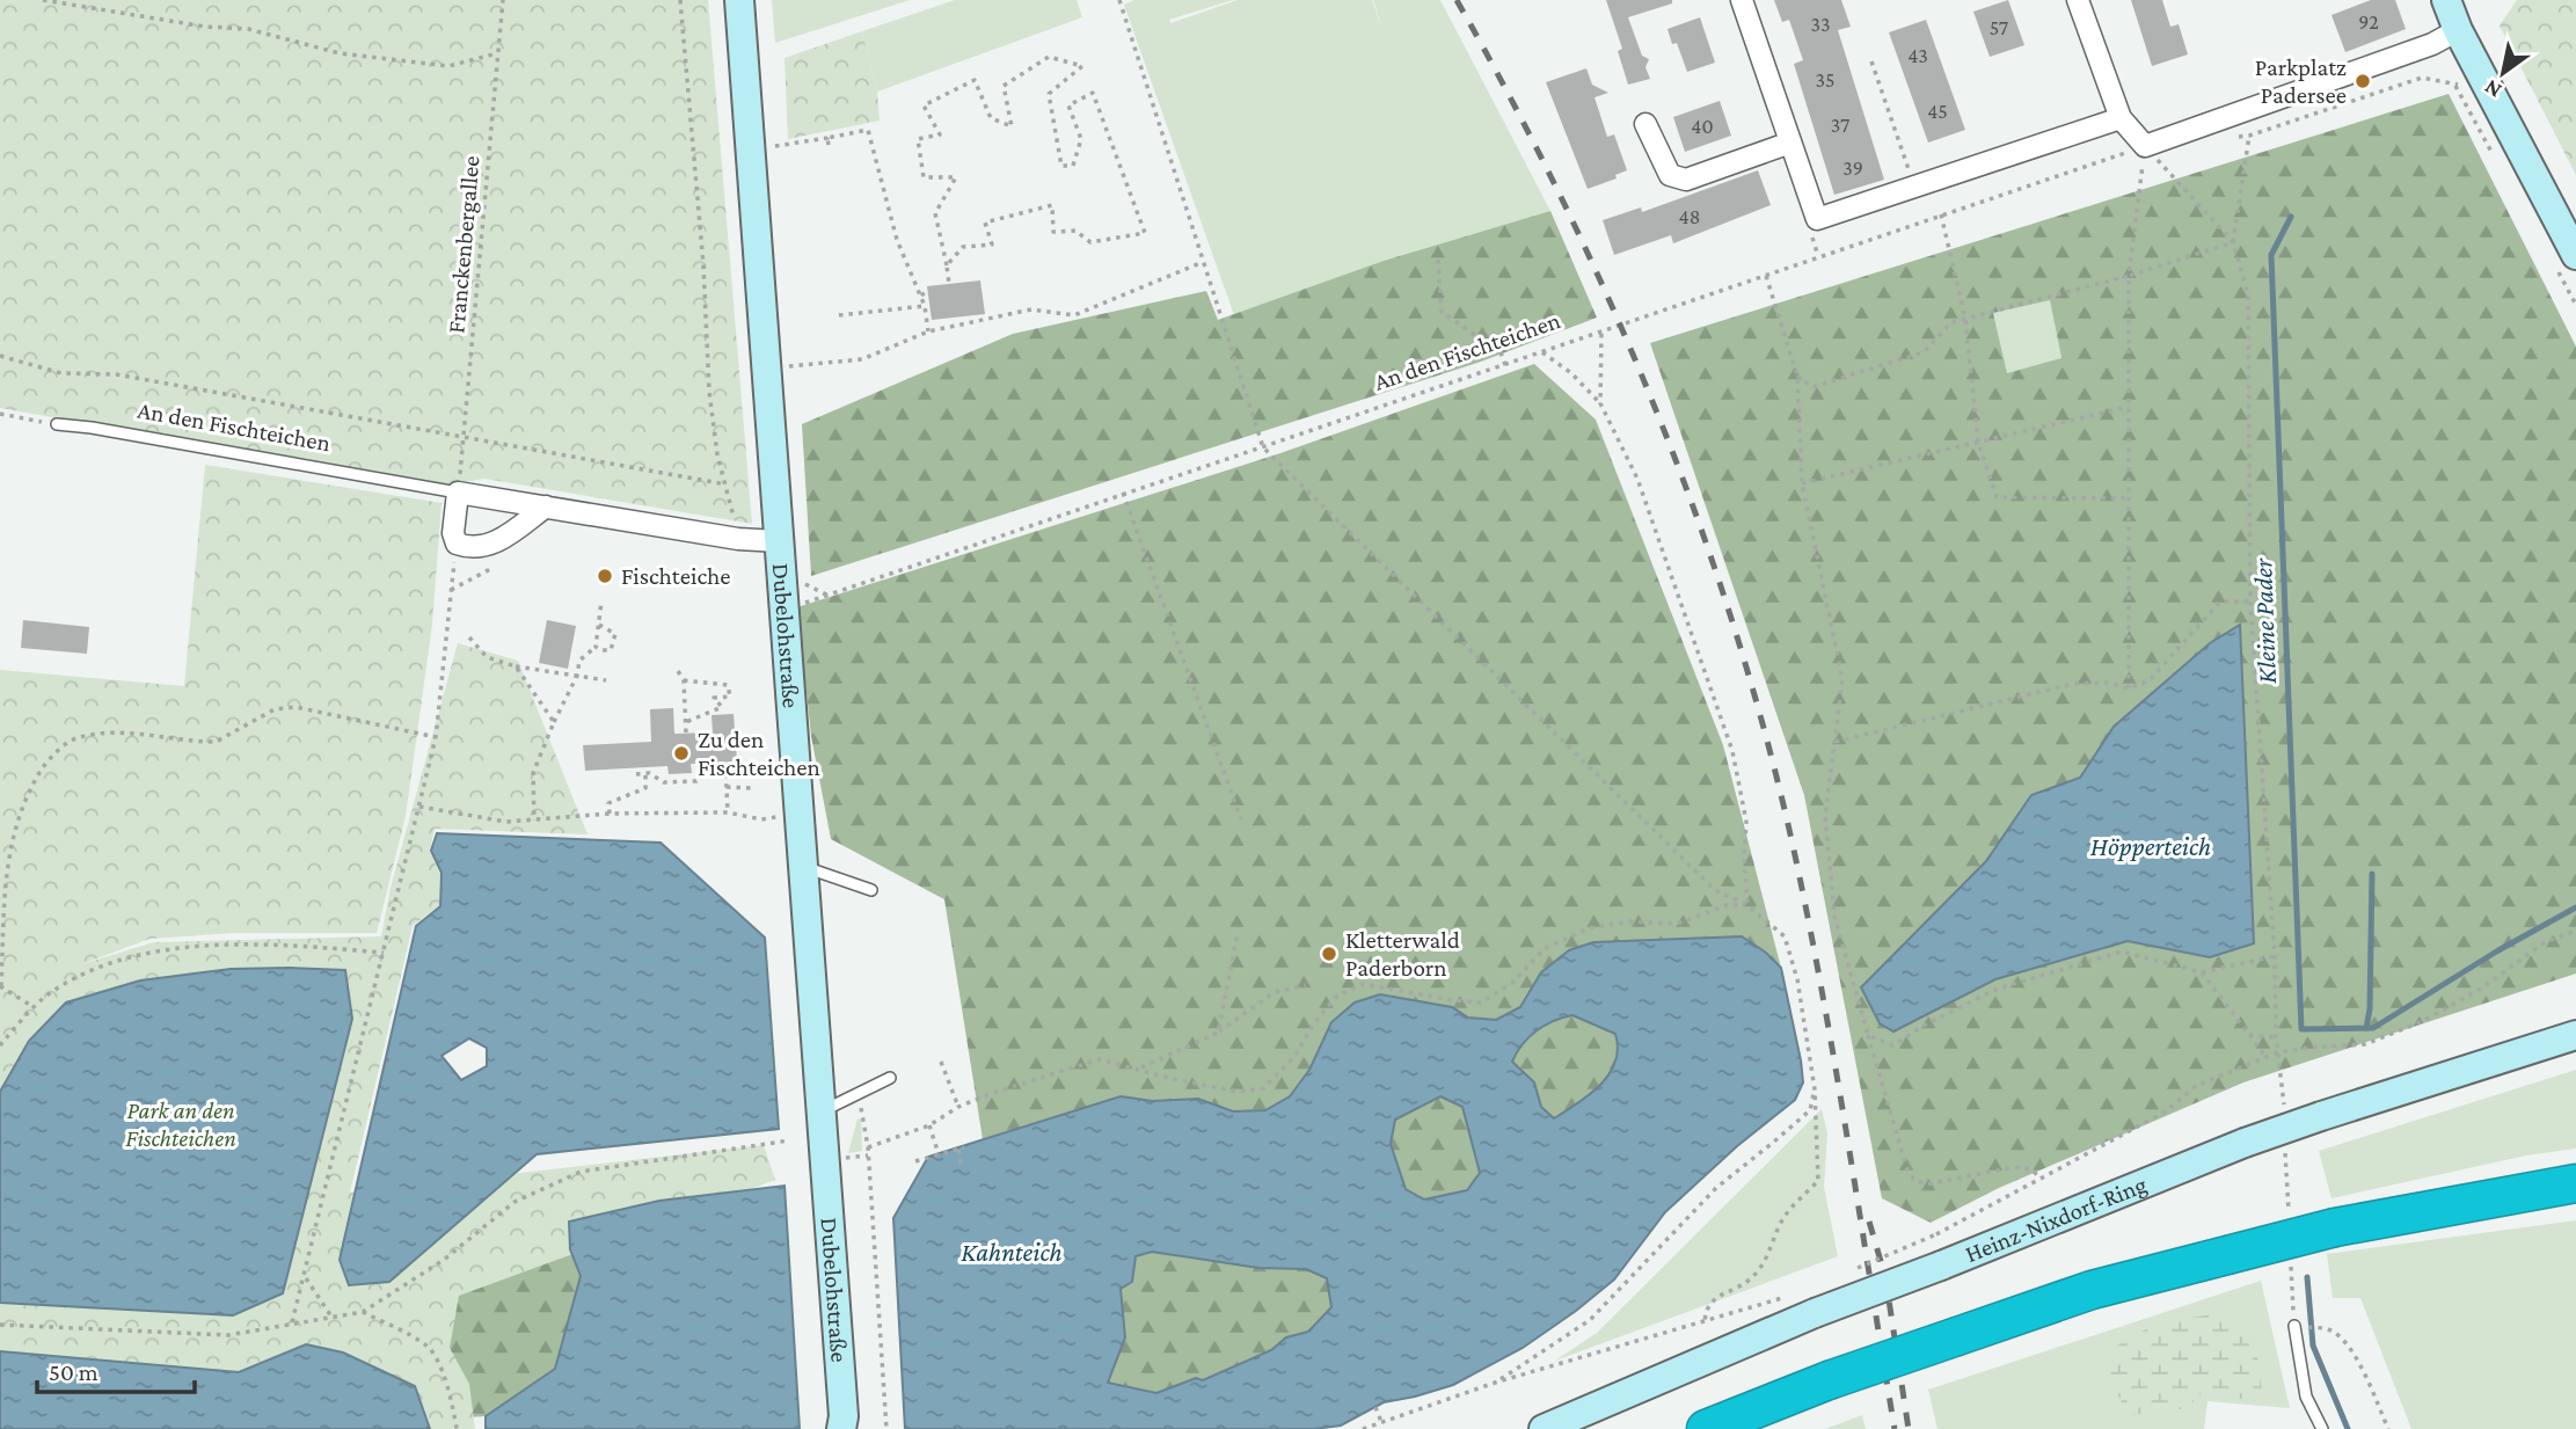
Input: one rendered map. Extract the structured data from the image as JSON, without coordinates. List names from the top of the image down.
{
  "streets": {
    "main road": ["Dubelohstraße", "Heinz-Nixdorf-Ring"],
    "street": ["An den Fischteichen"],
    "path": ["Franckenbergallee"]
  },
  "crossings": [
    ["Franckenbergallee", "An den Fischteichen"],
    ["An den Fischteichen", "Dubelohstraße"]
  ],
  "water": ["Kleine Pader", "Höpperteich", "Kahnteich"],
  "parks": ["Park an den Fischteichen"],
  "places": [
    "Parkplatz Padersee",
    "Fischteiche",
    "Zu den Fischteichen",
    "Kletterwald Paderborn"
  ],
  "house_numbers": [
    "92",
    "33",
    "57",
    "43",
    "35",
    "45",
    "37",
    "40",
    "39",
    "48"
  ],
  "scale_bar": "50 m",
  "north": "bottom left"
}
